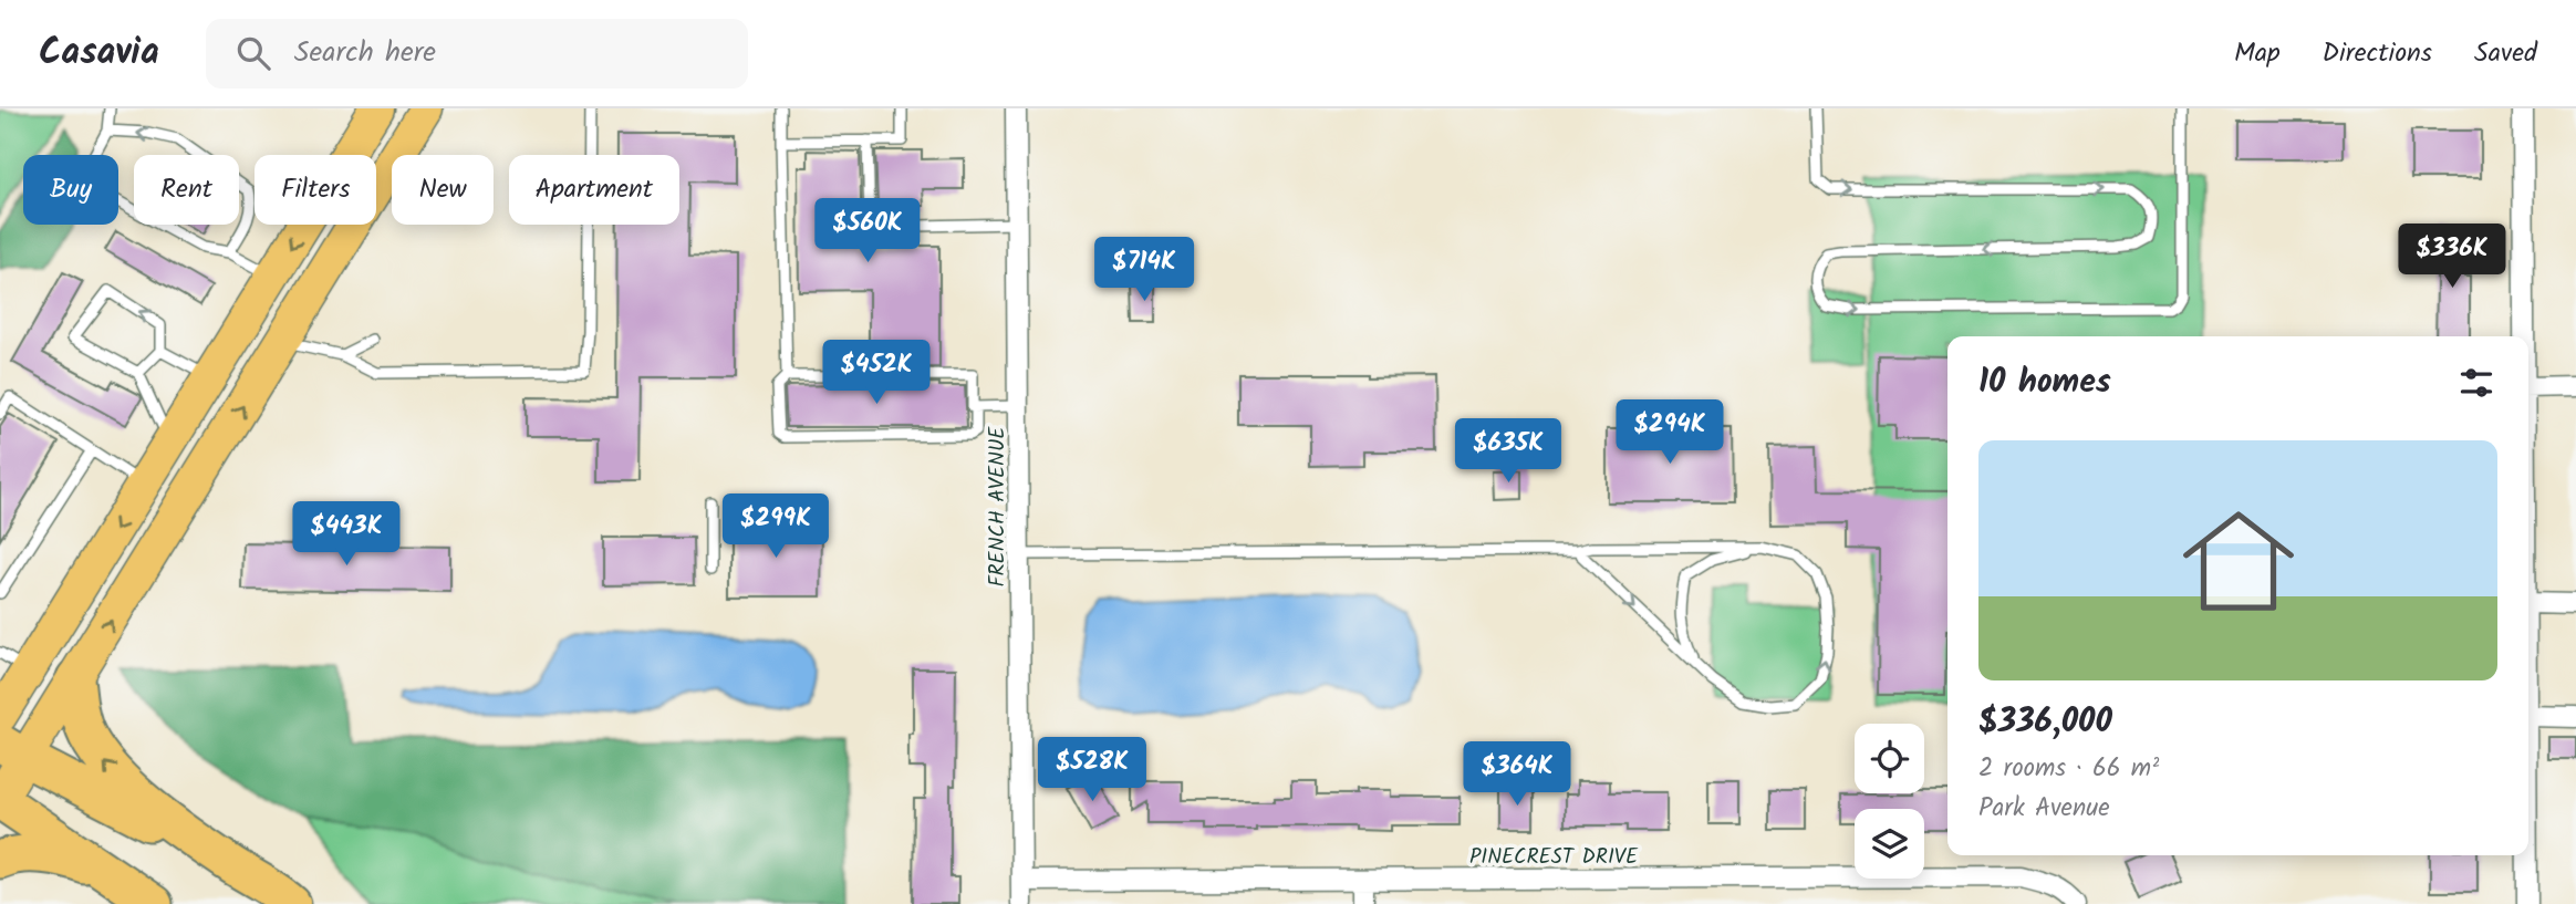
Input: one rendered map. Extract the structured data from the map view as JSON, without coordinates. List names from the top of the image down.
{
  "streets": {
    "street": ["FRENCH AVENUE", "PINECREST DRIVE"]
  },
  "crossings": [
    ["FRENCH AVENUE", "PINECREST DRIVE"]
  ],
  "page": {
    "header": "Casavia",
    "search": "Search here",
    "nav": ["Map", "Directions", "Saved"],
    "chip": [
      "Buy",
      "Rent",
      "Filters",
      "New",
      "Apartment"
    ],
    "price": [
      "$560K",
      "$336K",
      "$714K",
      "$452K",
      "$294K",
      "$635K",
      "$299K",
      "$443K",
      "$528K",
      "$364K"
    ],
    "heading": "10 homes",
    "list": [
      {
        "name": "$336,000",
        "note": "2 rooms · 66 m² · Park Avenue"
      }
    ]
  }
}
